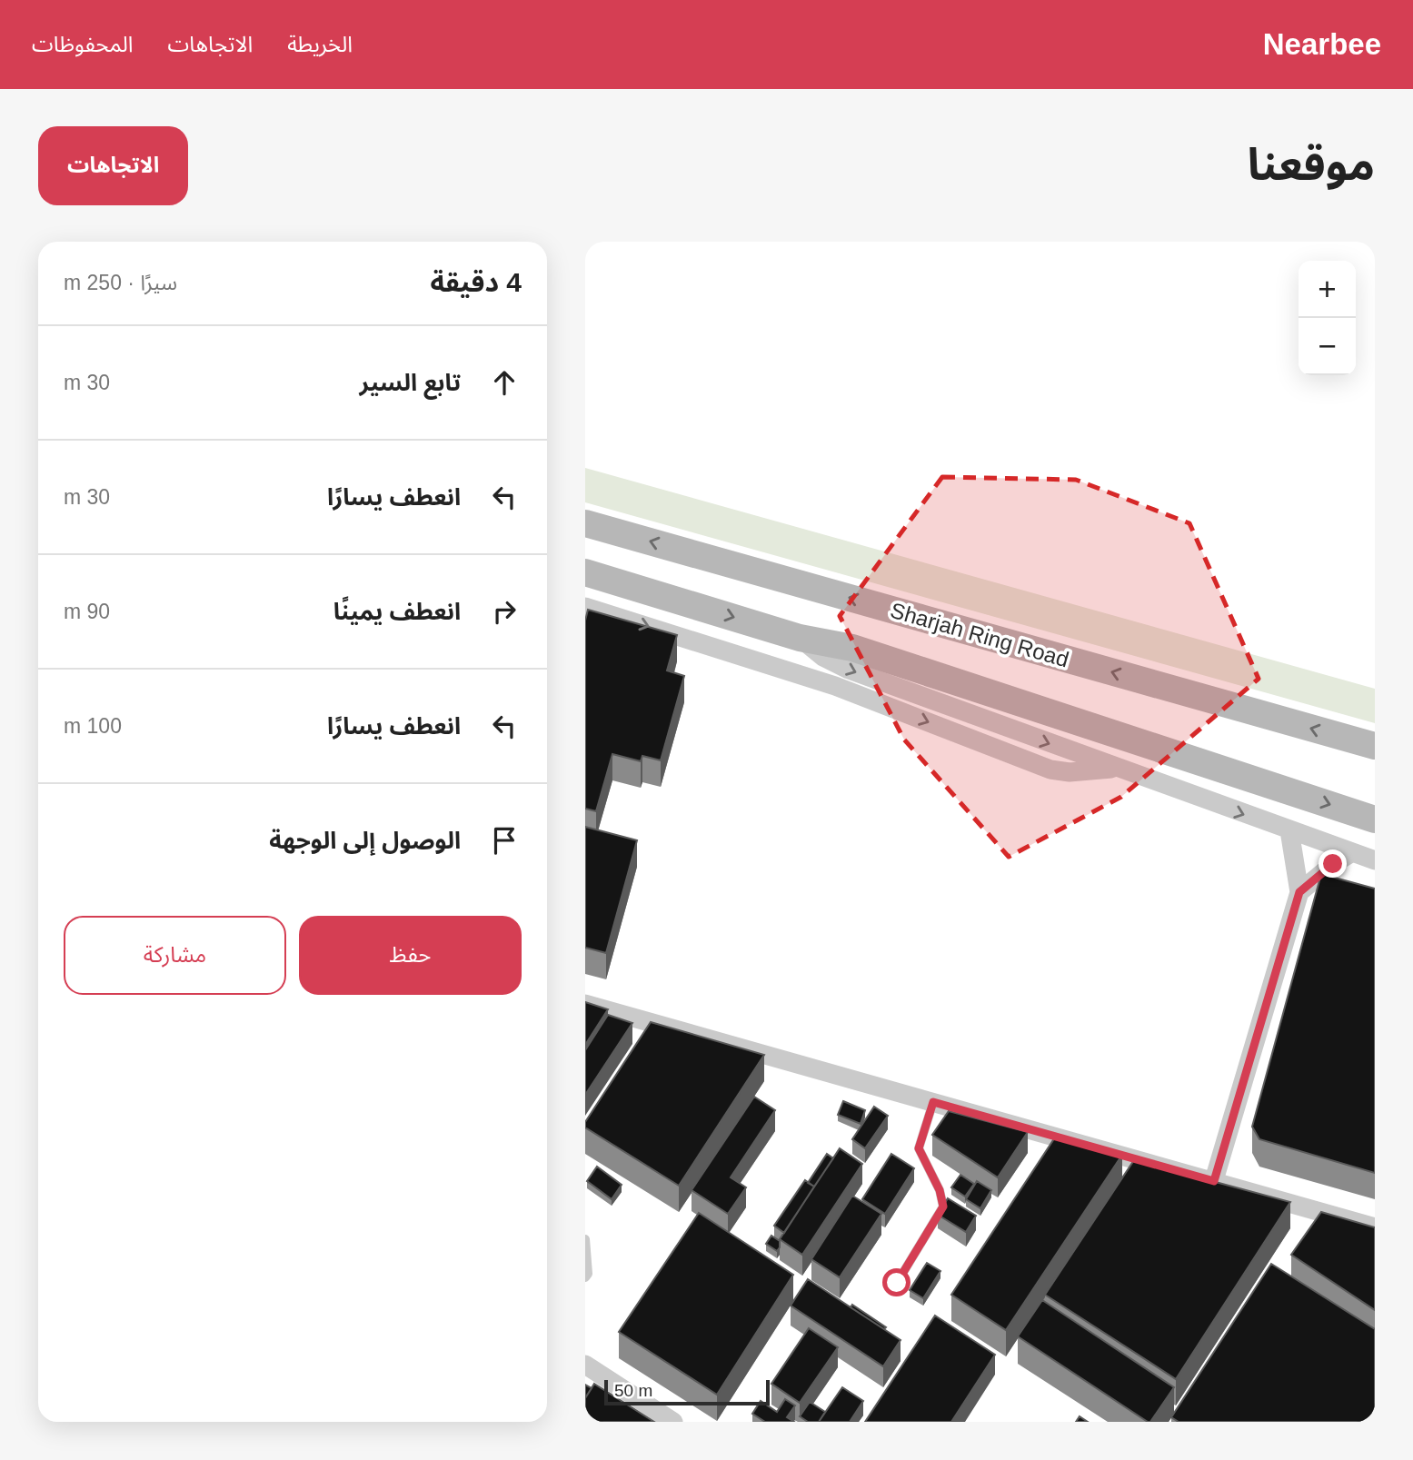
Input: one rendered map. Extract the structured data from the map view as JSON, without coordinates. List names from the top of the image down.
{
  "streets": {
    "street": ["Sharjah Ring Road"]
  },
  "scale_bar": "50 m",
  "page": {
    "header": "Nearbee",
    "nav": ["الخريطة", "الاتجاهات", "المحفوظات"],
    "title": "موقعنا",
    "buttons": [
      "الاتجاهات",
      ["حفظ", "مشاركة"]
    ],
    "heading": ["4 دقيقة", "سيرًا · 250 m"],
    "map_buttons": ["+", "−"],
    "list": [
      ["تابع السير", "30 m"],
      ["انعطف يسارًا", "30 m"],
      ["انعطف يمينًا", "90 m"],
      ["انعطف يسارًا", "100 m"],
      "الوصول إلى الوجهة"
    ],
    "scale": "50 m"
  }
}
